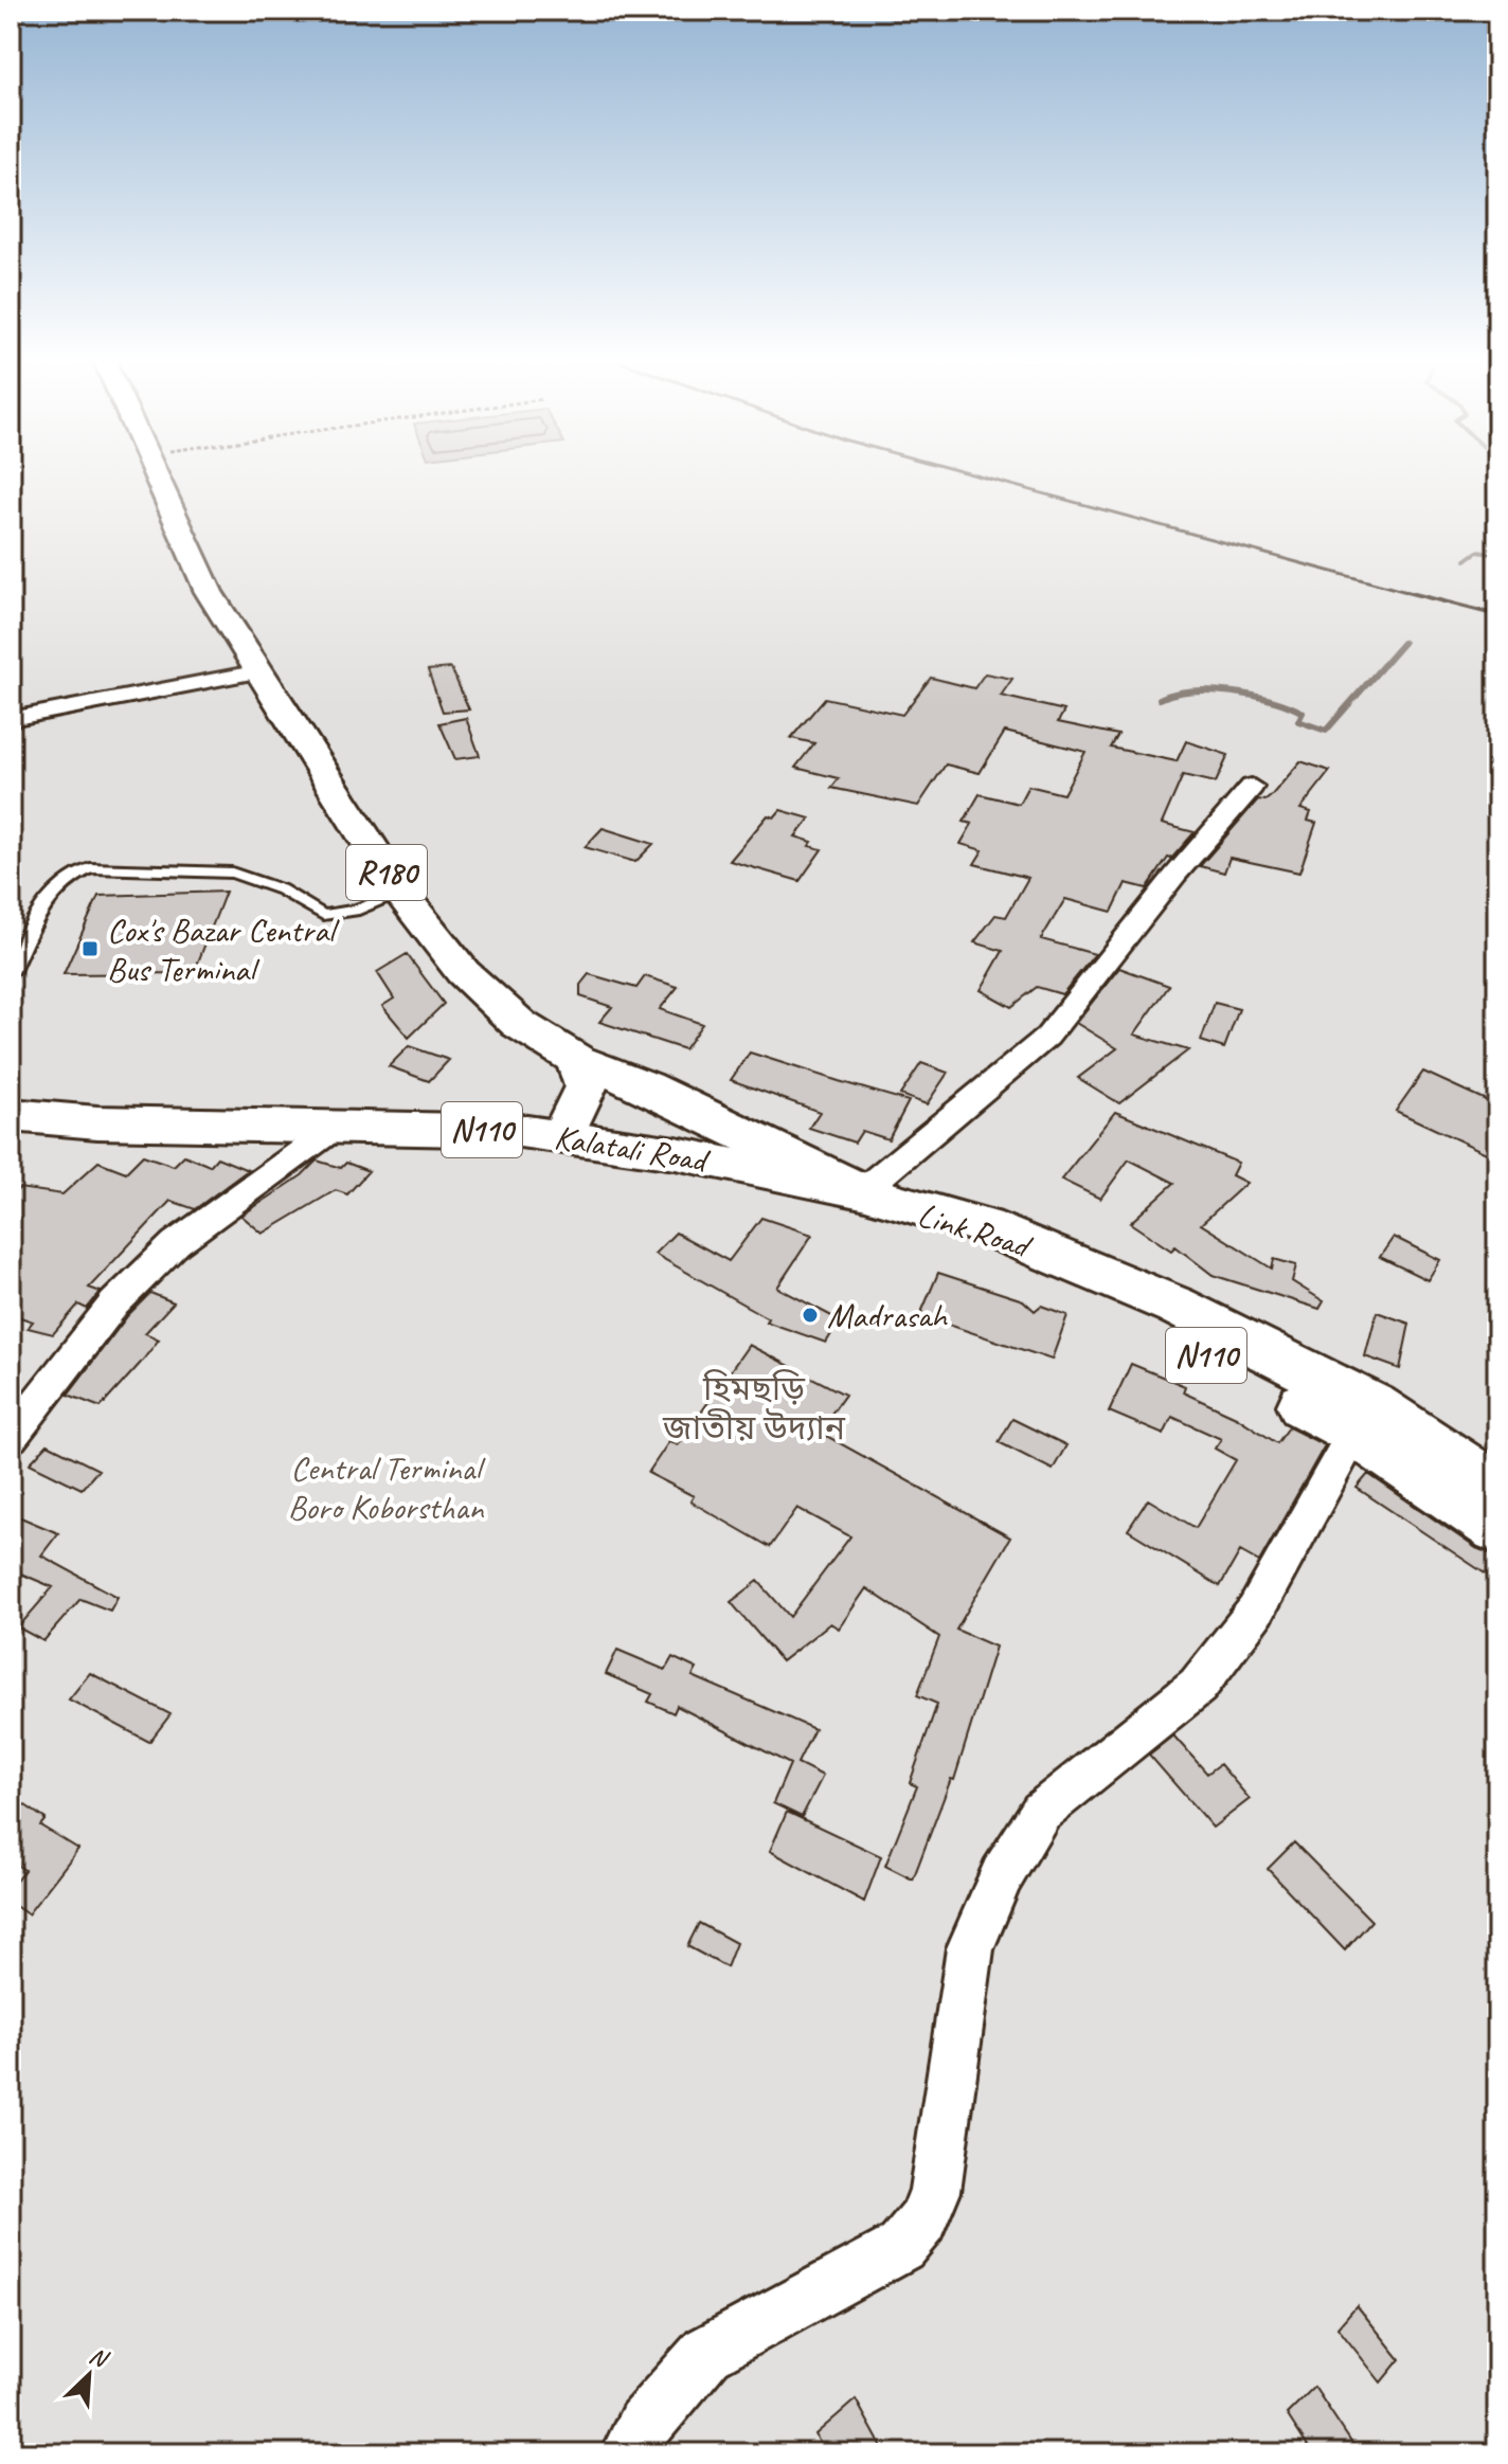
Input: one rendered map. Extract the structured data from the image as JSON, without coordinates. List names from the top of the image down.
{
  "streets": {
    "main road": [
      "R180",
      "N110",
      "Kalatali Road",
      "Link Road"
    ]
  },
  "crossings": [
    ["R180", "Kalatali Road"],
    ["R180", "Link Road"],
    ["Kalatali Road", "Link Road"]
  ],
  "parks": ["হিমছড়ি জাতীয় উদ্যান", "Central Terminal Boro Koborsthan"],
  "places": {
    "transit": ["Cox's Bazar Central Bus Terminal"],
    "other": ["Madrasah"]
  },
  "north": "top right"
}
